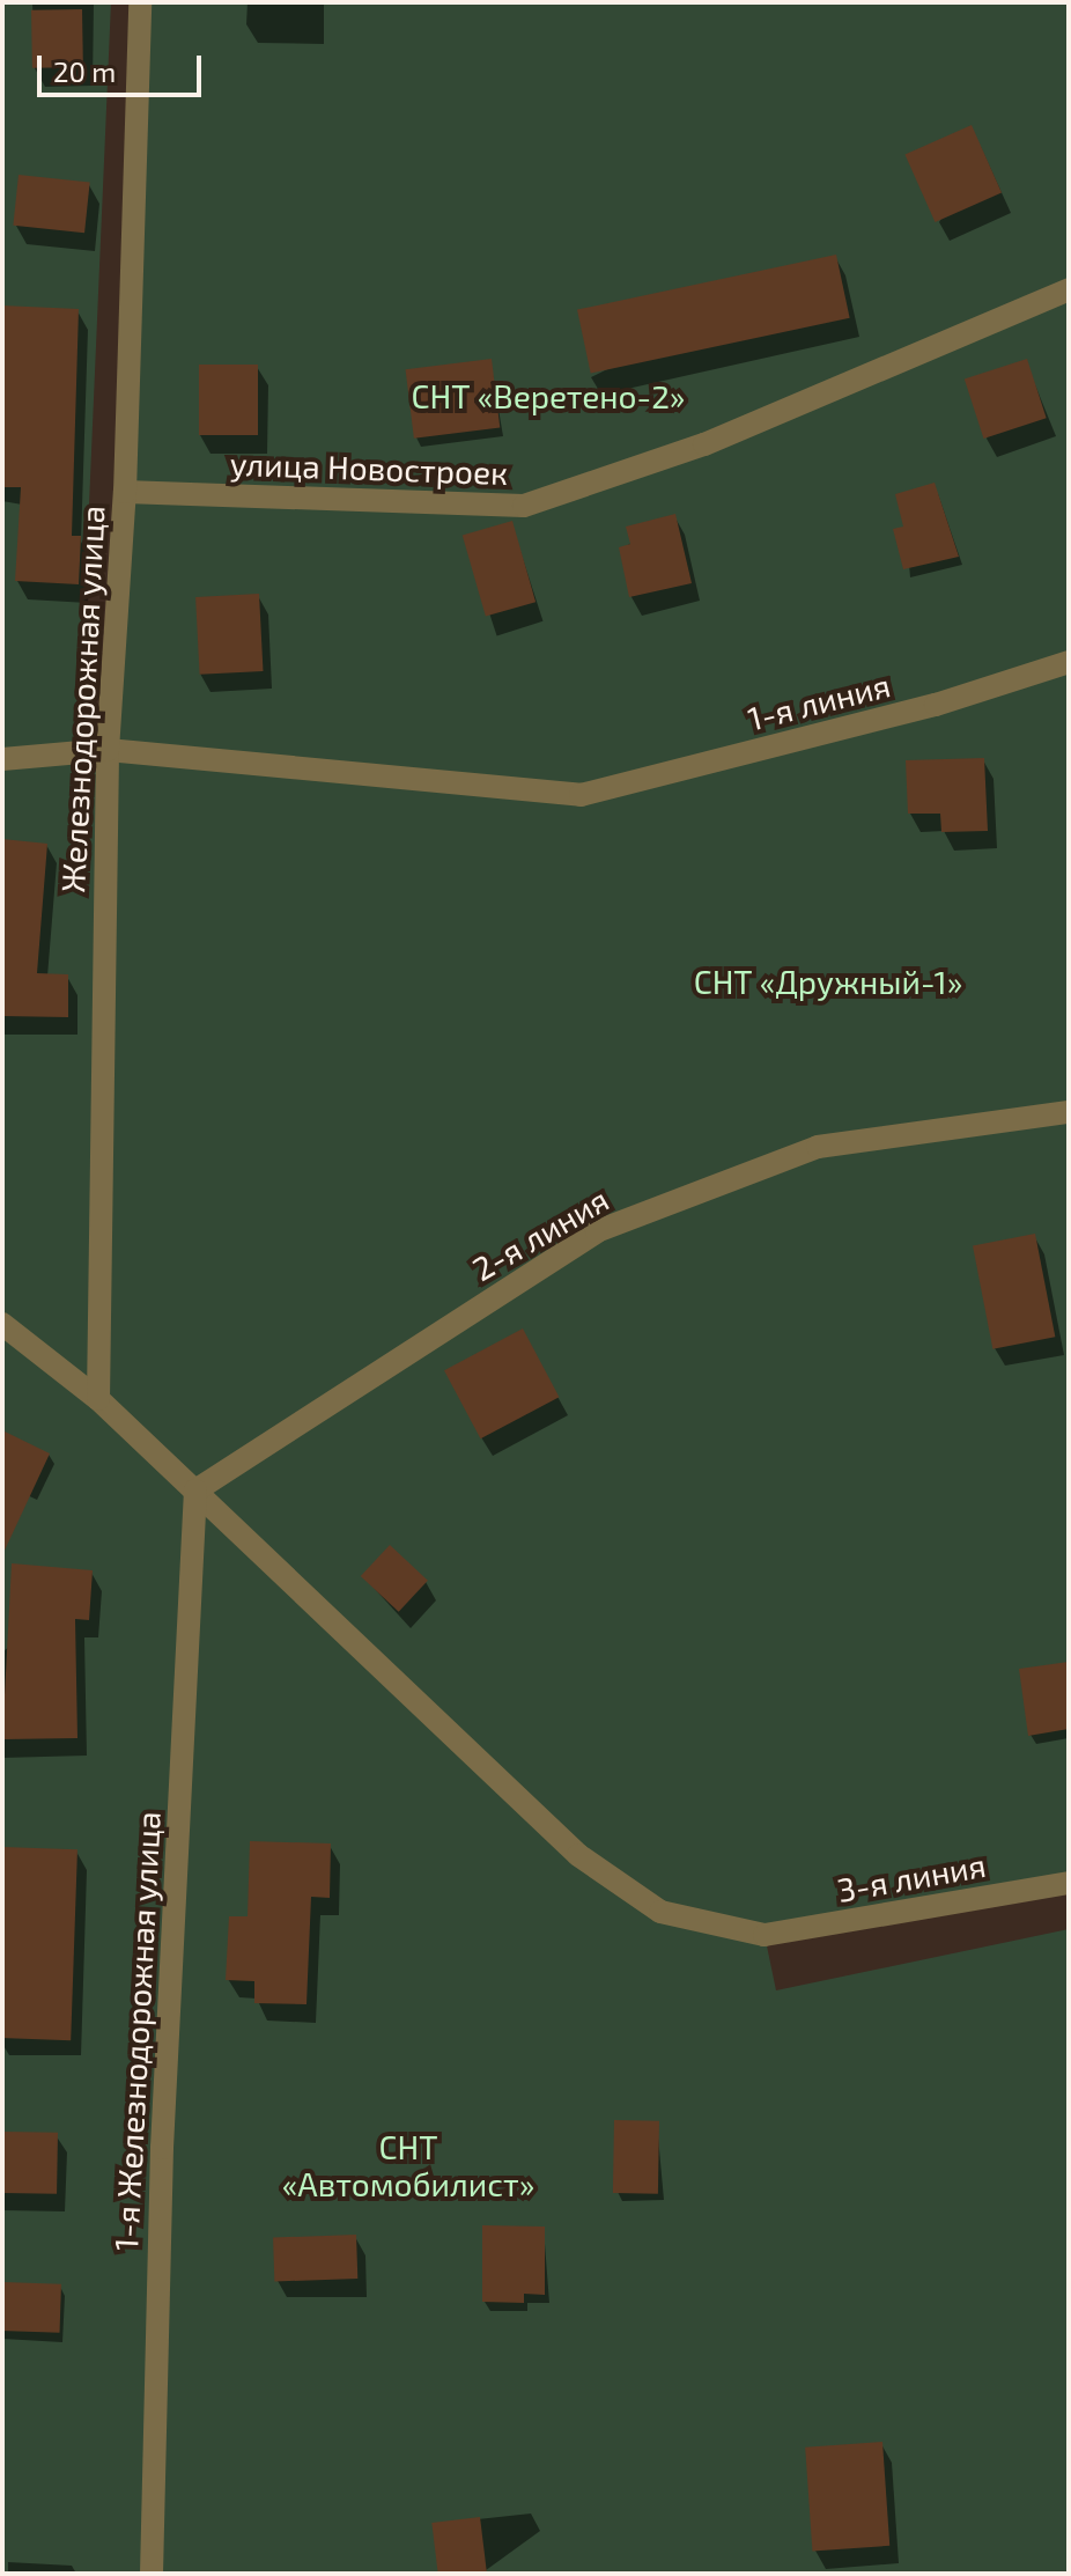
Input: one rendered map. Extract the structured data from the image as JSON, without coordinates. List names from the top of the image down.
{
  "streets": {
    "street": [
      "улица Новостроек",
      "Железнодорожная улица",
      "1-я линия",
      "2-я линия",
      "3-я линия",
      "1-я Железнодорожная улица"
    ]
  },
  "crossings": [
    ["улица Новостроек", "Железнодорожная улица"],
    ["Железнодорожная улица", "1-я линия"],
    ["2-я линия", "3-я линия"],
    ["2-я линия", "1-я Железнодорожная улица"],
    ["3-я линия", "1-я Железнодорожная улица"]
  ],
  "parks": ["СНТ «Веретено-2»", "СНТ «Дружный-1»", "СНТ «Автомобилист»"],
  "scale_bar": "20 m"
}
